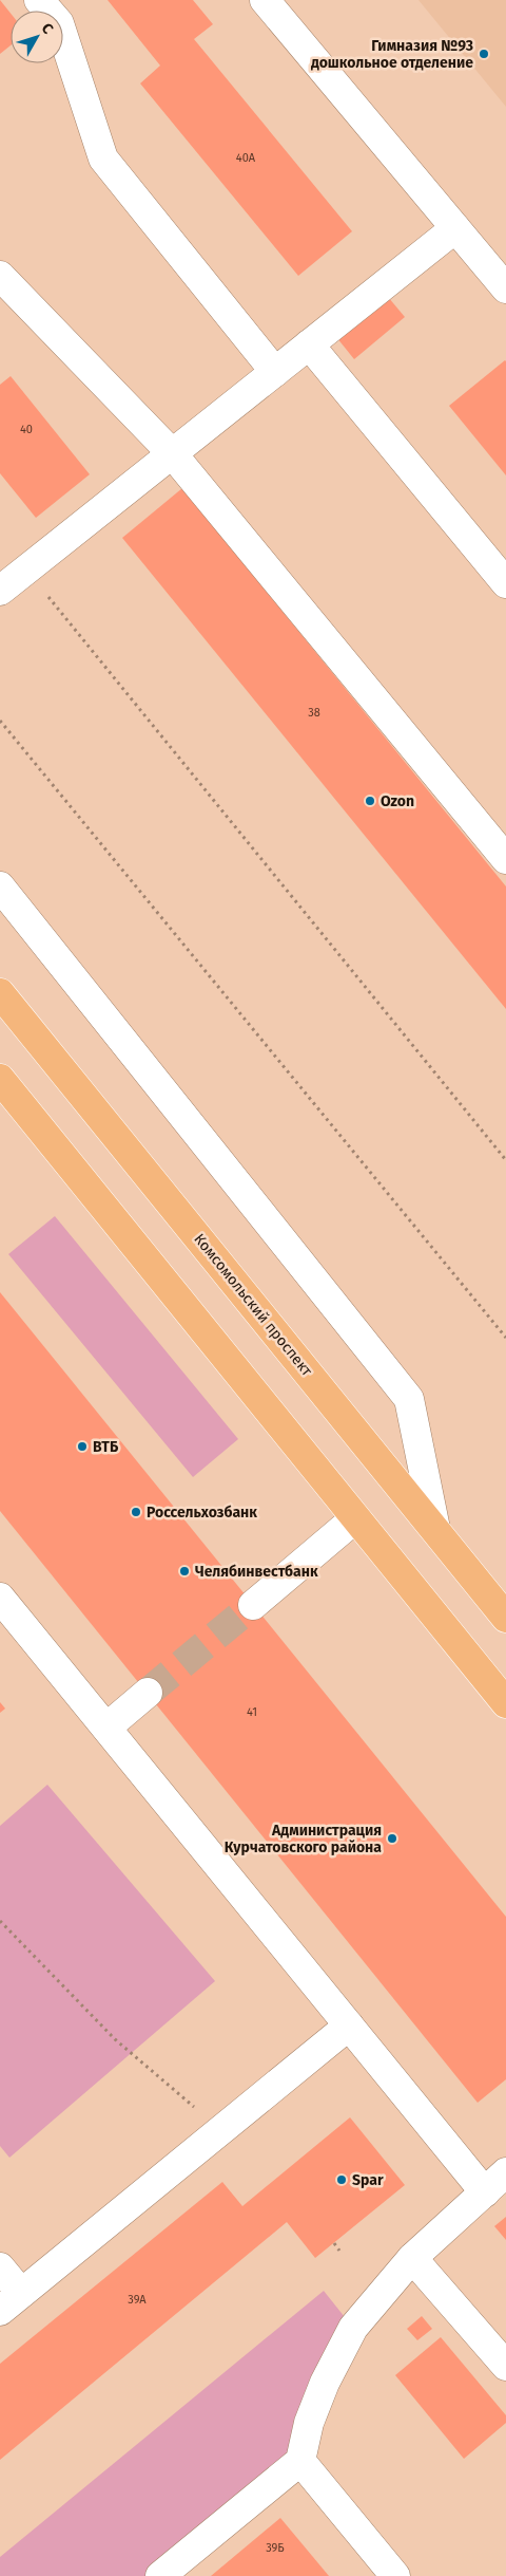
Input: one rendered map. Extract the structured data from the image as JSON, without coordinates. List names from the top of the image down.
{
  "streets": {
    "main road": ["Комсомольский проспект"]
  },
  "places": [
    "Гимназия №93 дошкольное отделение",
    "Ozon",
    "ВТБ",
    "Россельхозбанк",
    "Челябинвестбанк",
    "Администрация Курчатовского района",
    "Spar"
  ],
  "house_numbers": [
    "40А",
    "40",
    "38",
    "41",
    "39А",
    "39Б"
  ],
  "north": "top right"
}
